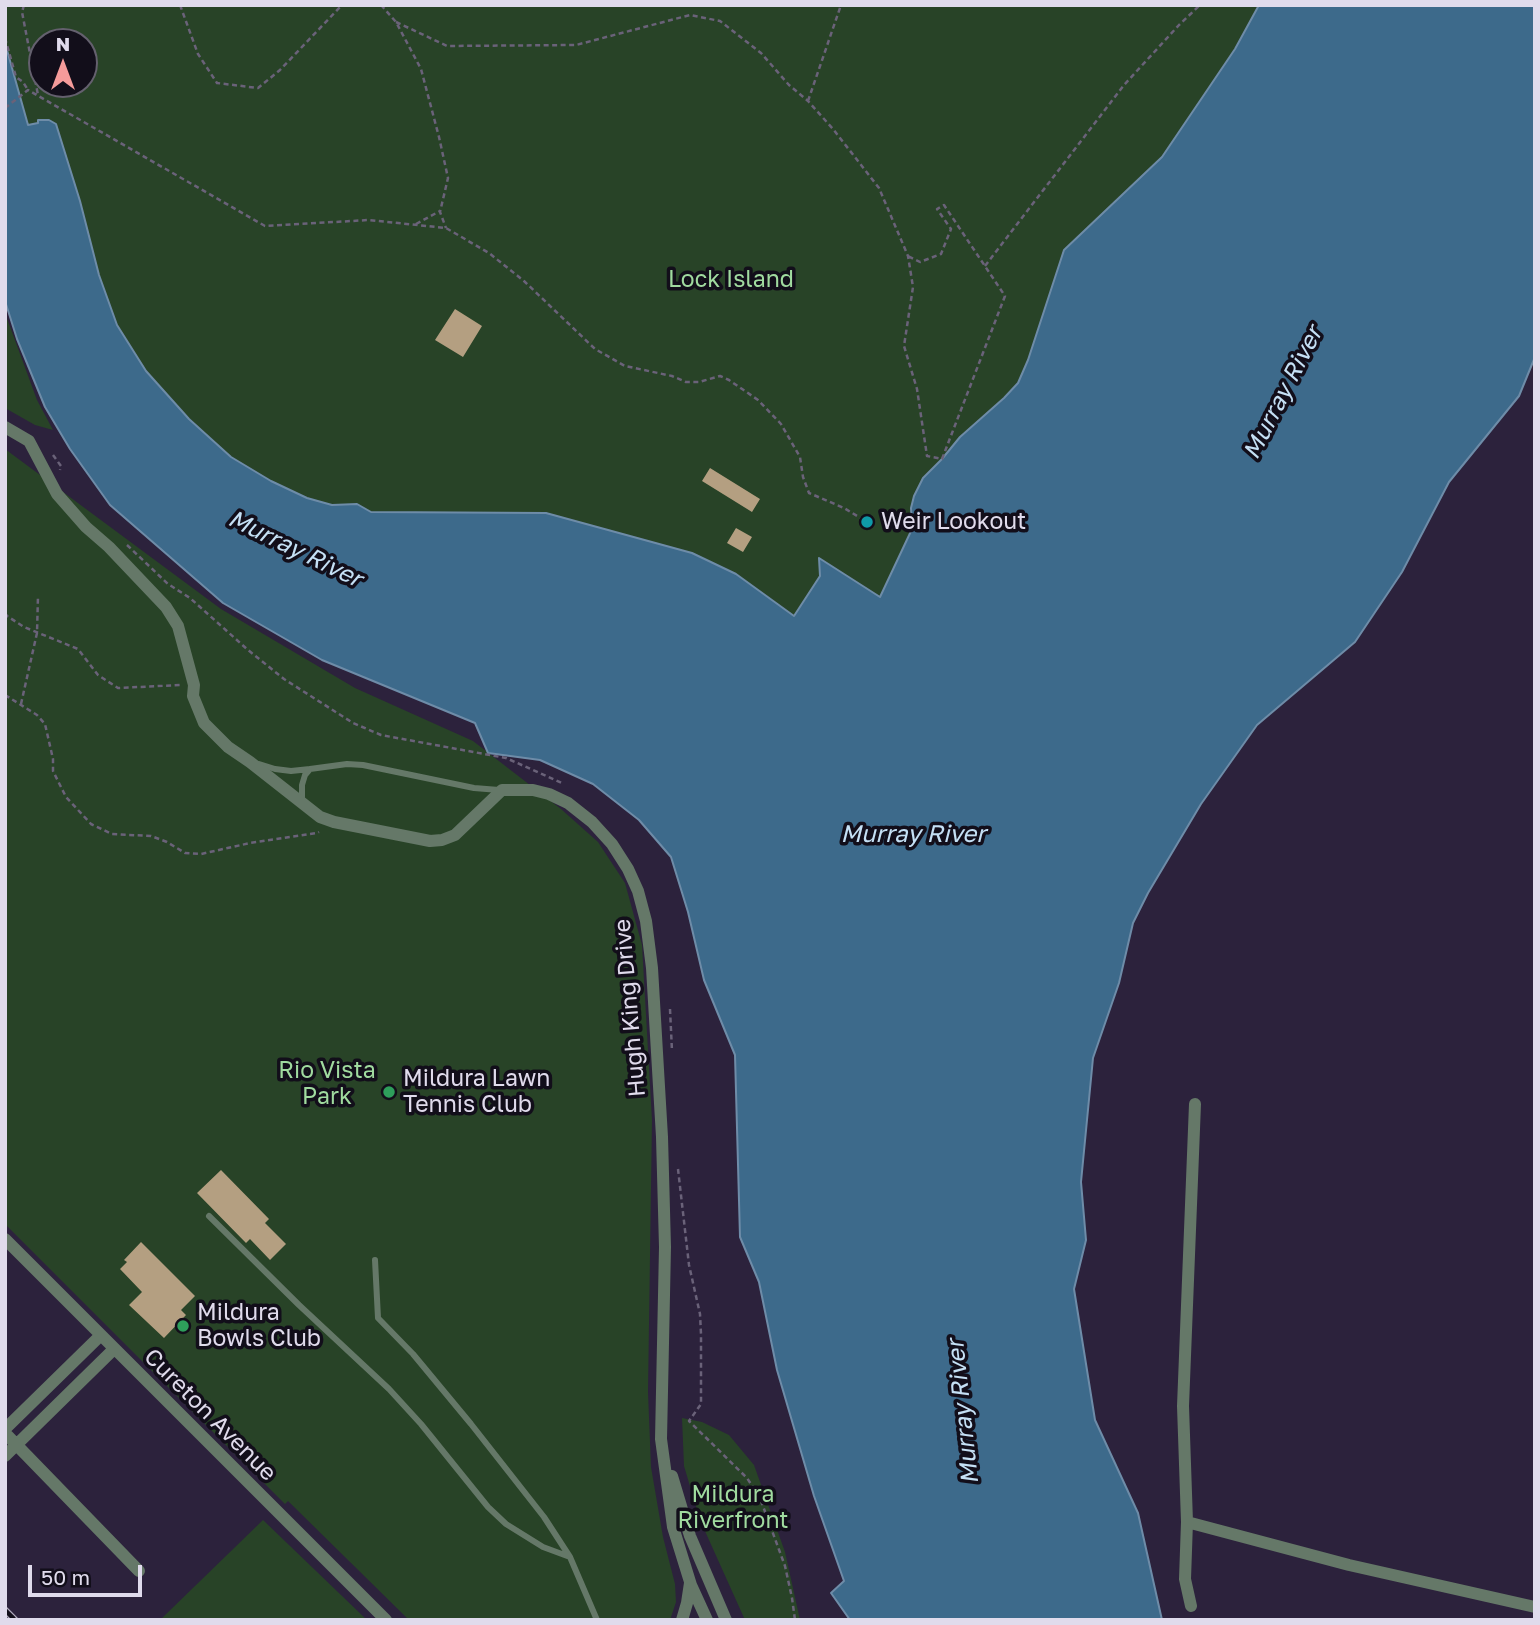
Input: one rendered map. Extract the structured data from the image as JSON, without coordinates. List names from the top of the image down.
{
  "streets": {
    "street": ["Hugh King Drive", "Cureton Avenue"]
  },
  "water": ["Murray River"],
  "parks": ["Lock Island", "Rio Vista Park", "Mildura Riverfront"],
  "places": ["Weir Lookout", "Mildura Lawn Tennis Club", "Mildura Bowls Club"],
  "scale_bar": "50 m",
  "north": "top"
}
